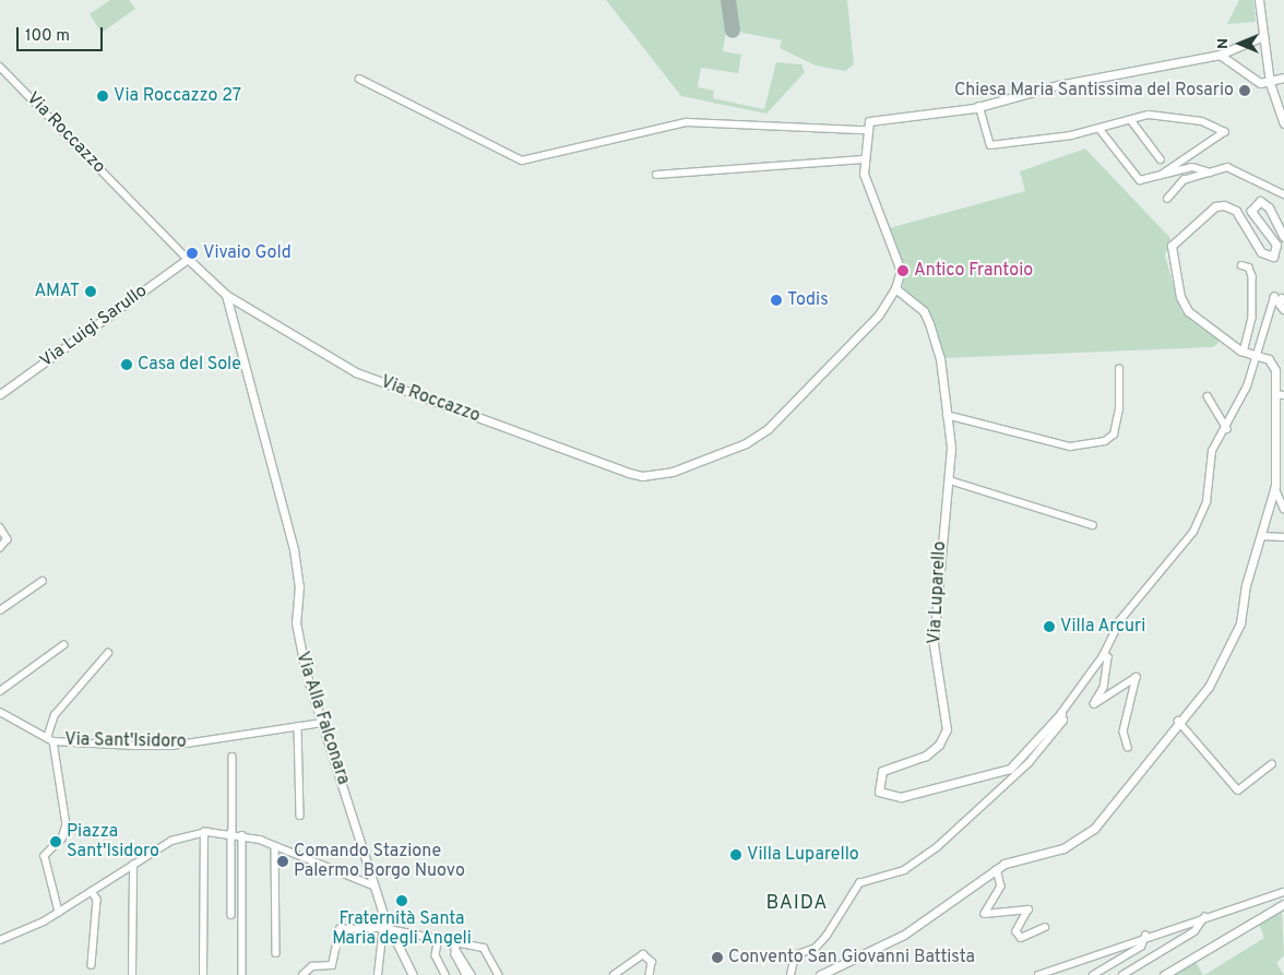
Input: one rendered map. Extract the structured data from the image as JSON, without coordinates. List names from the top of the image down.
{
  "streets": {
    "street": [
      "Via Roccazzo",
      "Via Luigi Sarullo",
      "Via Luparello",
      "Via Alla Falconara",
      "Via Sant'Isidoro"
    ]
  },
  "crossings": [
    ["Via Roccazzo", "Via Luigi Sarullo"],
    ["Via Roccazzo", "Via Luparello"],
    ["Via Roccazzo", "Via Alla Falconara"],
    ["Via Alla Falconara", "Via Sant'Isidoro"]
  ],
  "districts": ["BAIDA"],
  "places": [
    "Chiesa Maria Santissima del Rosario",
    "Via Roccazzo 27",
    "Vivaio Gold",
    "Antico Frantoio",
    "AMAT",
    "Todis",
    "Casa del Sole",
    "Villa Arcuri",
    "Piazza Sant'Isidoro",
    "Villa Luparello",
    "Comando Stazione Palermo Borgo Nuovo",
    "Fraternità Santa Maria degli Angeli",
    "Convento San Giovanni Battista"
  ],
  "scale_bar": "100 m",
  "north": "left"
}
